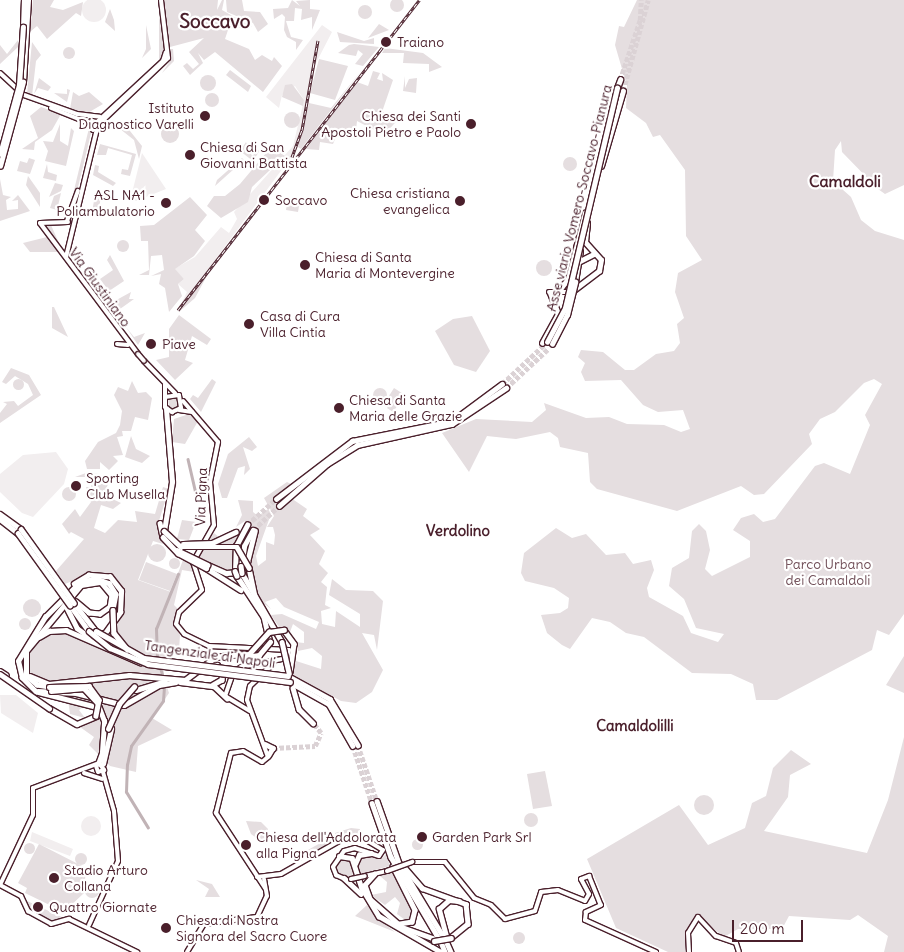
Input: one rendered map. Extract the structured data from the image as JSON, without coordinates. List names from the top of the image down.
{
  "streets": {
    "highway": ["Asse viario Vomero-Soccavo-Pianura", "Tangenziale di Napoli"],
    "main road": ["Via Giustiniano", "Via Pigna"]
  },
  "crossings": [
    ["Via Giustiniano", "Via Pigna"]
  ],
  "districts": [
    "Soccavo",
    "Camaldoli",
    "Verdolino",
    "Camaldolilli"
  ],
  "parks": ["Parco Urbano dei Camaldoli"],
  "places": [
    "Traiano",
    "Istituto Diagnostico Varelli",
    "Chiesa dei Santi Apostoli Pietro e Paolo",
    "Chiesa di San Giovanni Battista",
    "Soccavo",
    "Chiesa cristiana evangelica",
    "ASL NA1 - Poliambulatorio",
    "Chiesa di Santa Maria di Montevergine",
    "Casa di Cura Villa Cintia",
    "Piave",
    "Chiesa di Santa Maria delle Grazie",
    "Sporting Club Musella",
    "Garden Park Srl",
    "Chiesa dell'Addolorata alla Pigna",
    "Stadio Arturo Collana",
    "Quattro Giornate",
    "Chiesa di Nostra Signora del Sacro Cuore"
  ],
  "scale_bar": "200 m"
}
